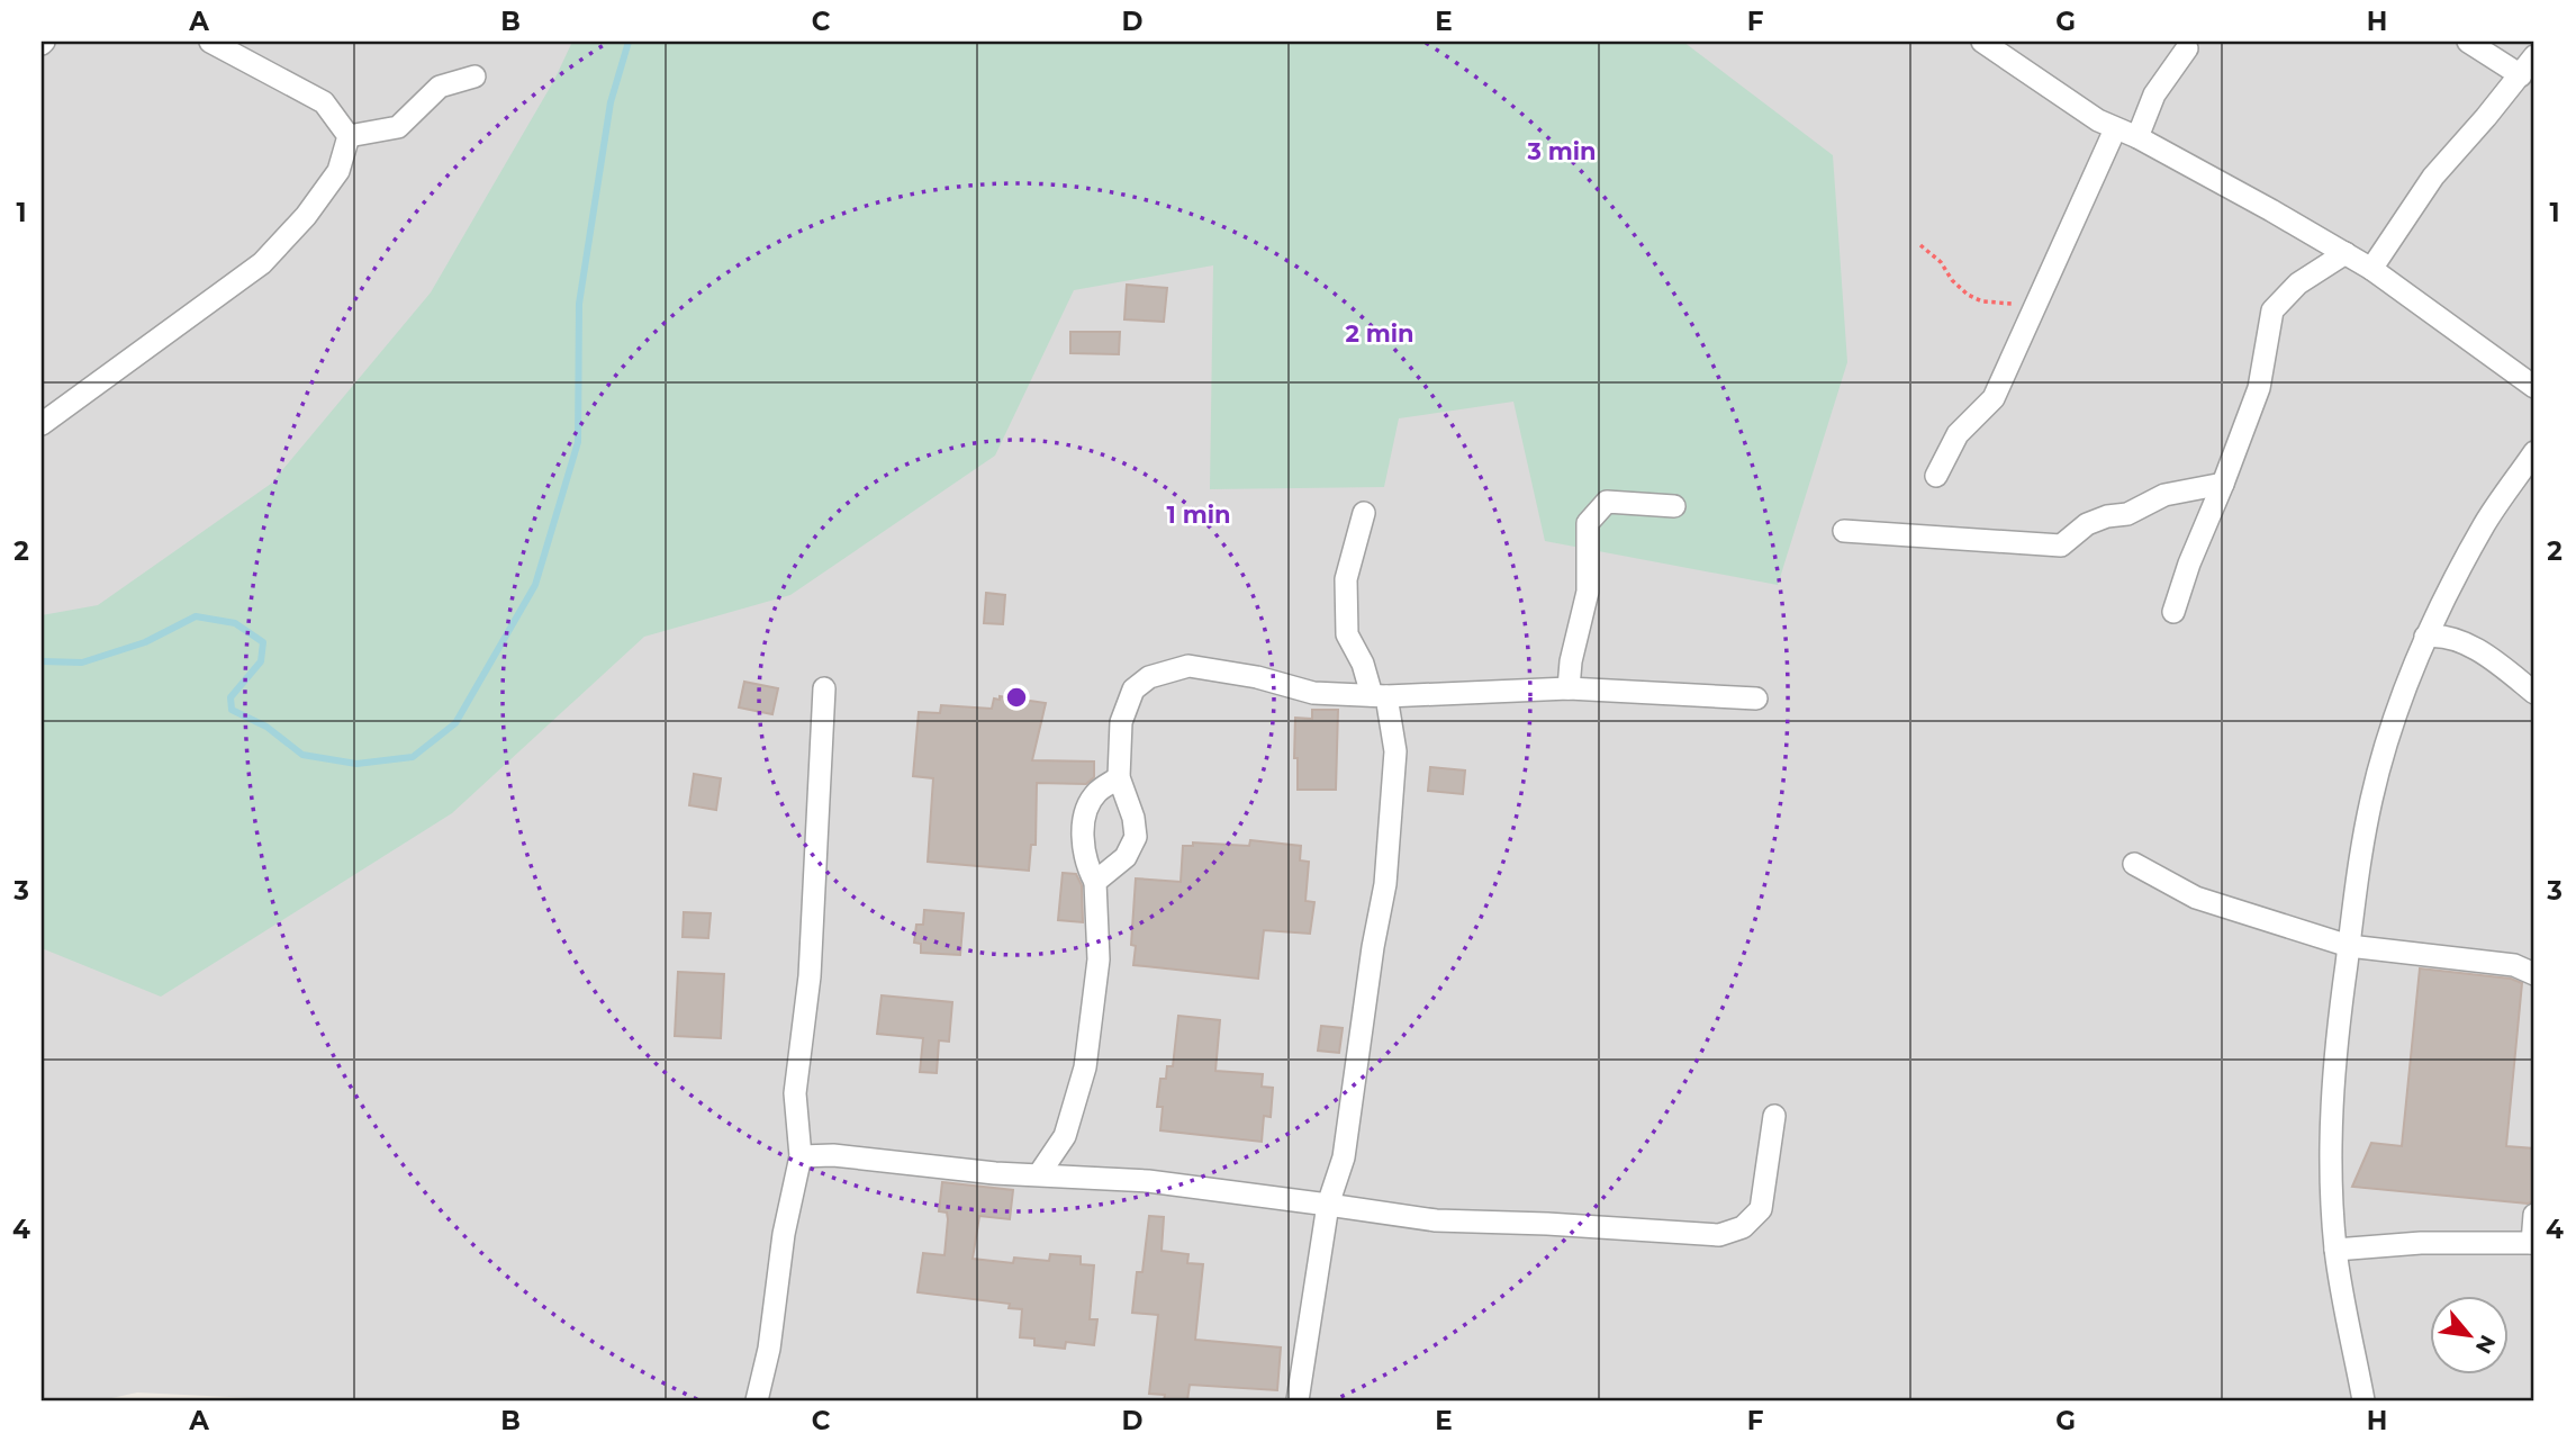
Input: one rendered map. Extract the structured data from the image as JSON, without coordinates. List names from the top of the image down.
{
  "north": "bottom right",
  "grid": {
    "columns": [
      "A",
      "B",
      "C",
      "D",
      "E",
      "F",
      "G",
      "H"
    ],
    "rows": [
      "1",
      "2",
      "3",
      "4"
    ]
  },
  "rings": ["3 min", "2 min", "1 min"]
}
